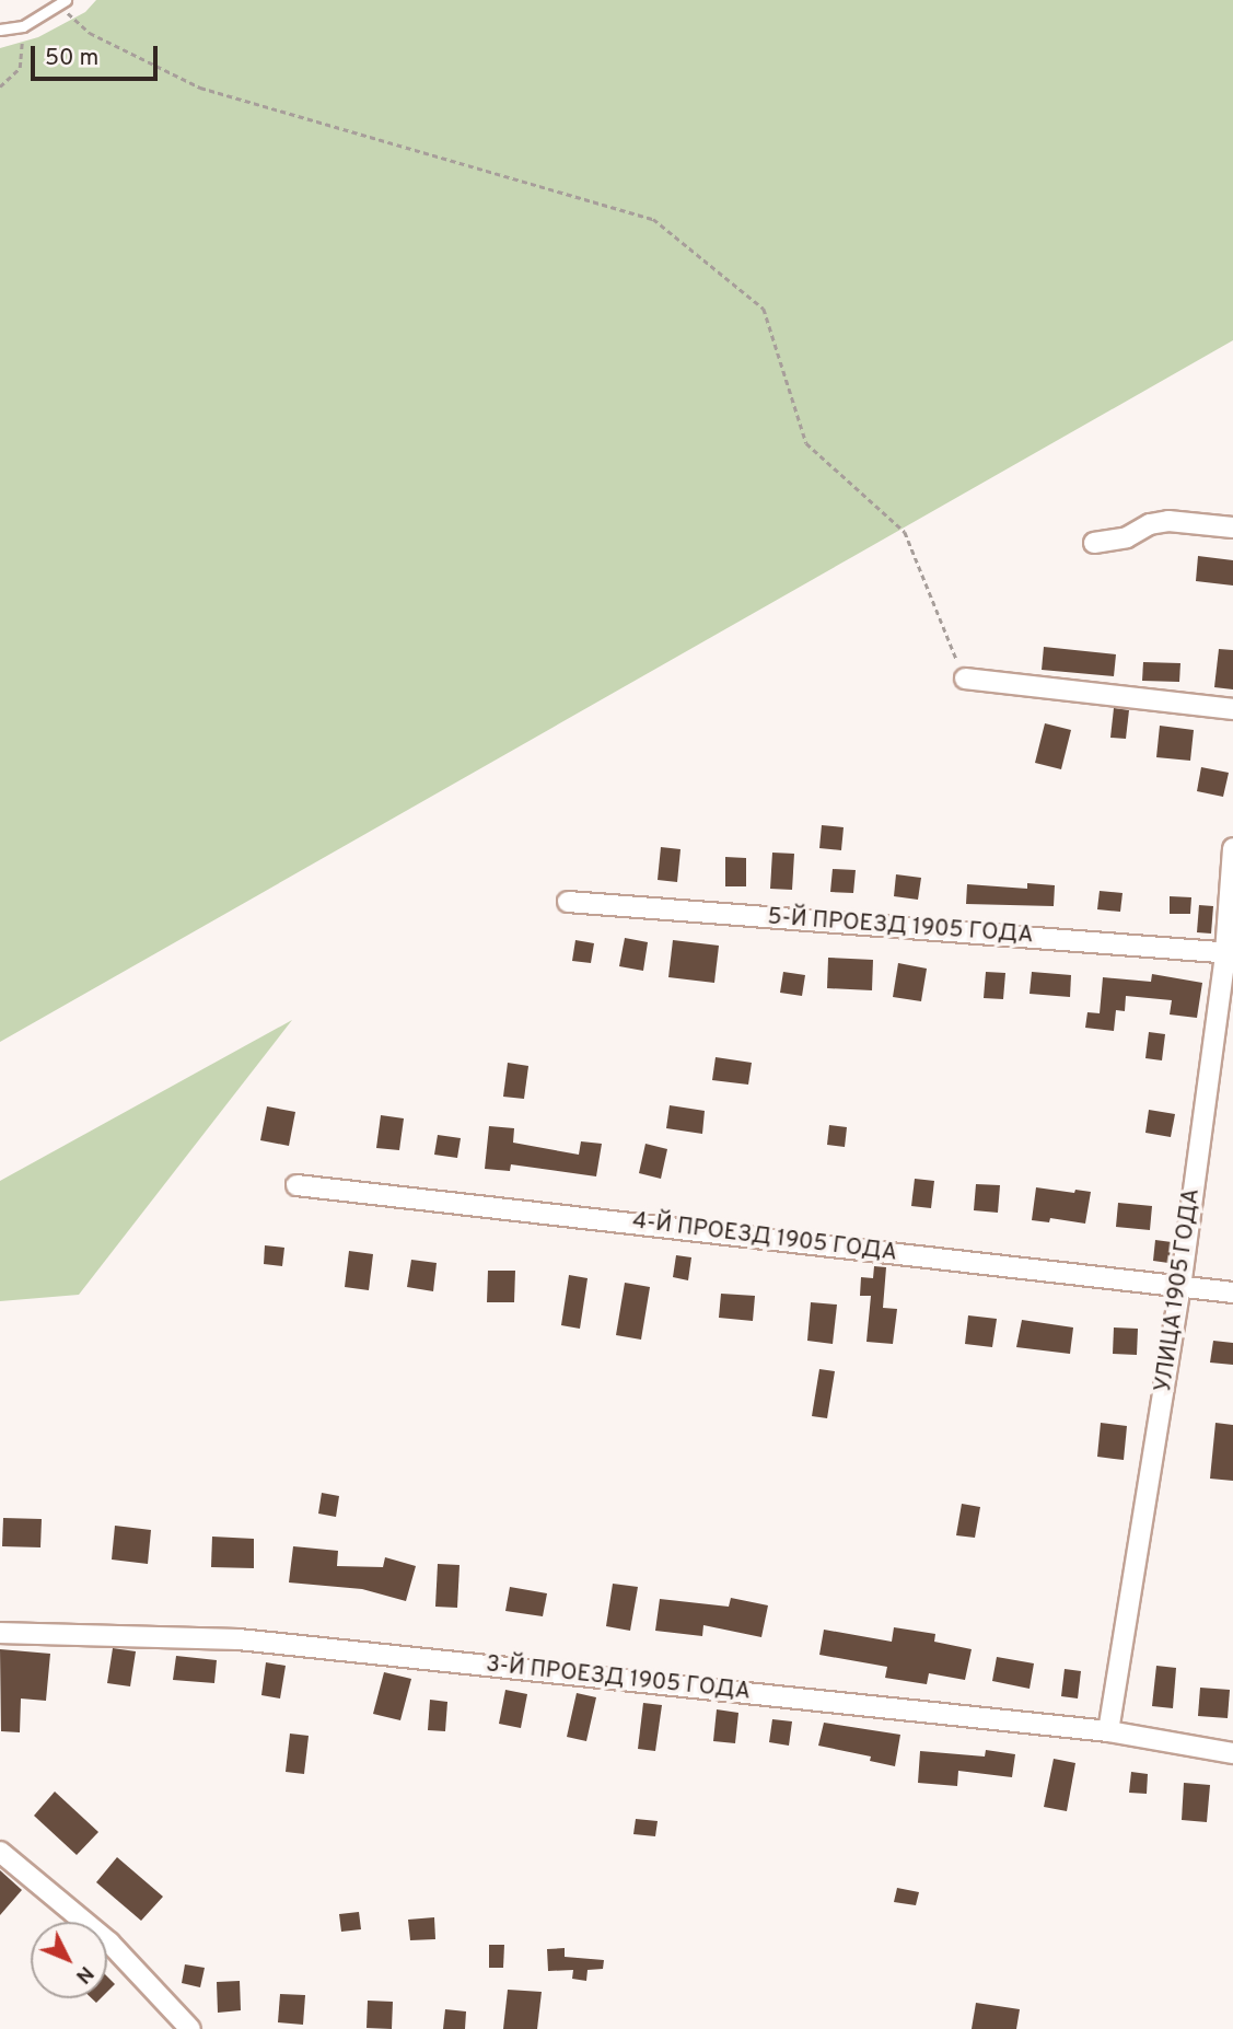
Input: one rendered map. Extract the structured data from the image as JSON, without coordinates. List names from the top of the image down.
{
  "streets": {
    "street": [
      "5-Й ПРОЕЗД 1905 ГОДА",
      "4-Й ПРОЕЗД 1905 ГОДА",
      "УЛИЦА 1905 ГОДА",
      "3-Й ПРОЕЗД 1905 ГОДА"
    ]
  },
  "crossings": [
    ["5-Й ПРОЕЗД 1905 ГОДА", "УЛИЦА 1905 ГОДА"],
    ["4-Й ПРОЕЗД 1905 ГОДА", "УЛИЦА 1905 ГОДА"],
    ["УЛИЦА 1905 ГОДА", "3-Й ПРОЕЗД 1905 ГОДА"]
  ],
  "scale_bar": "50 m",
  "north": "bottom right"
}
